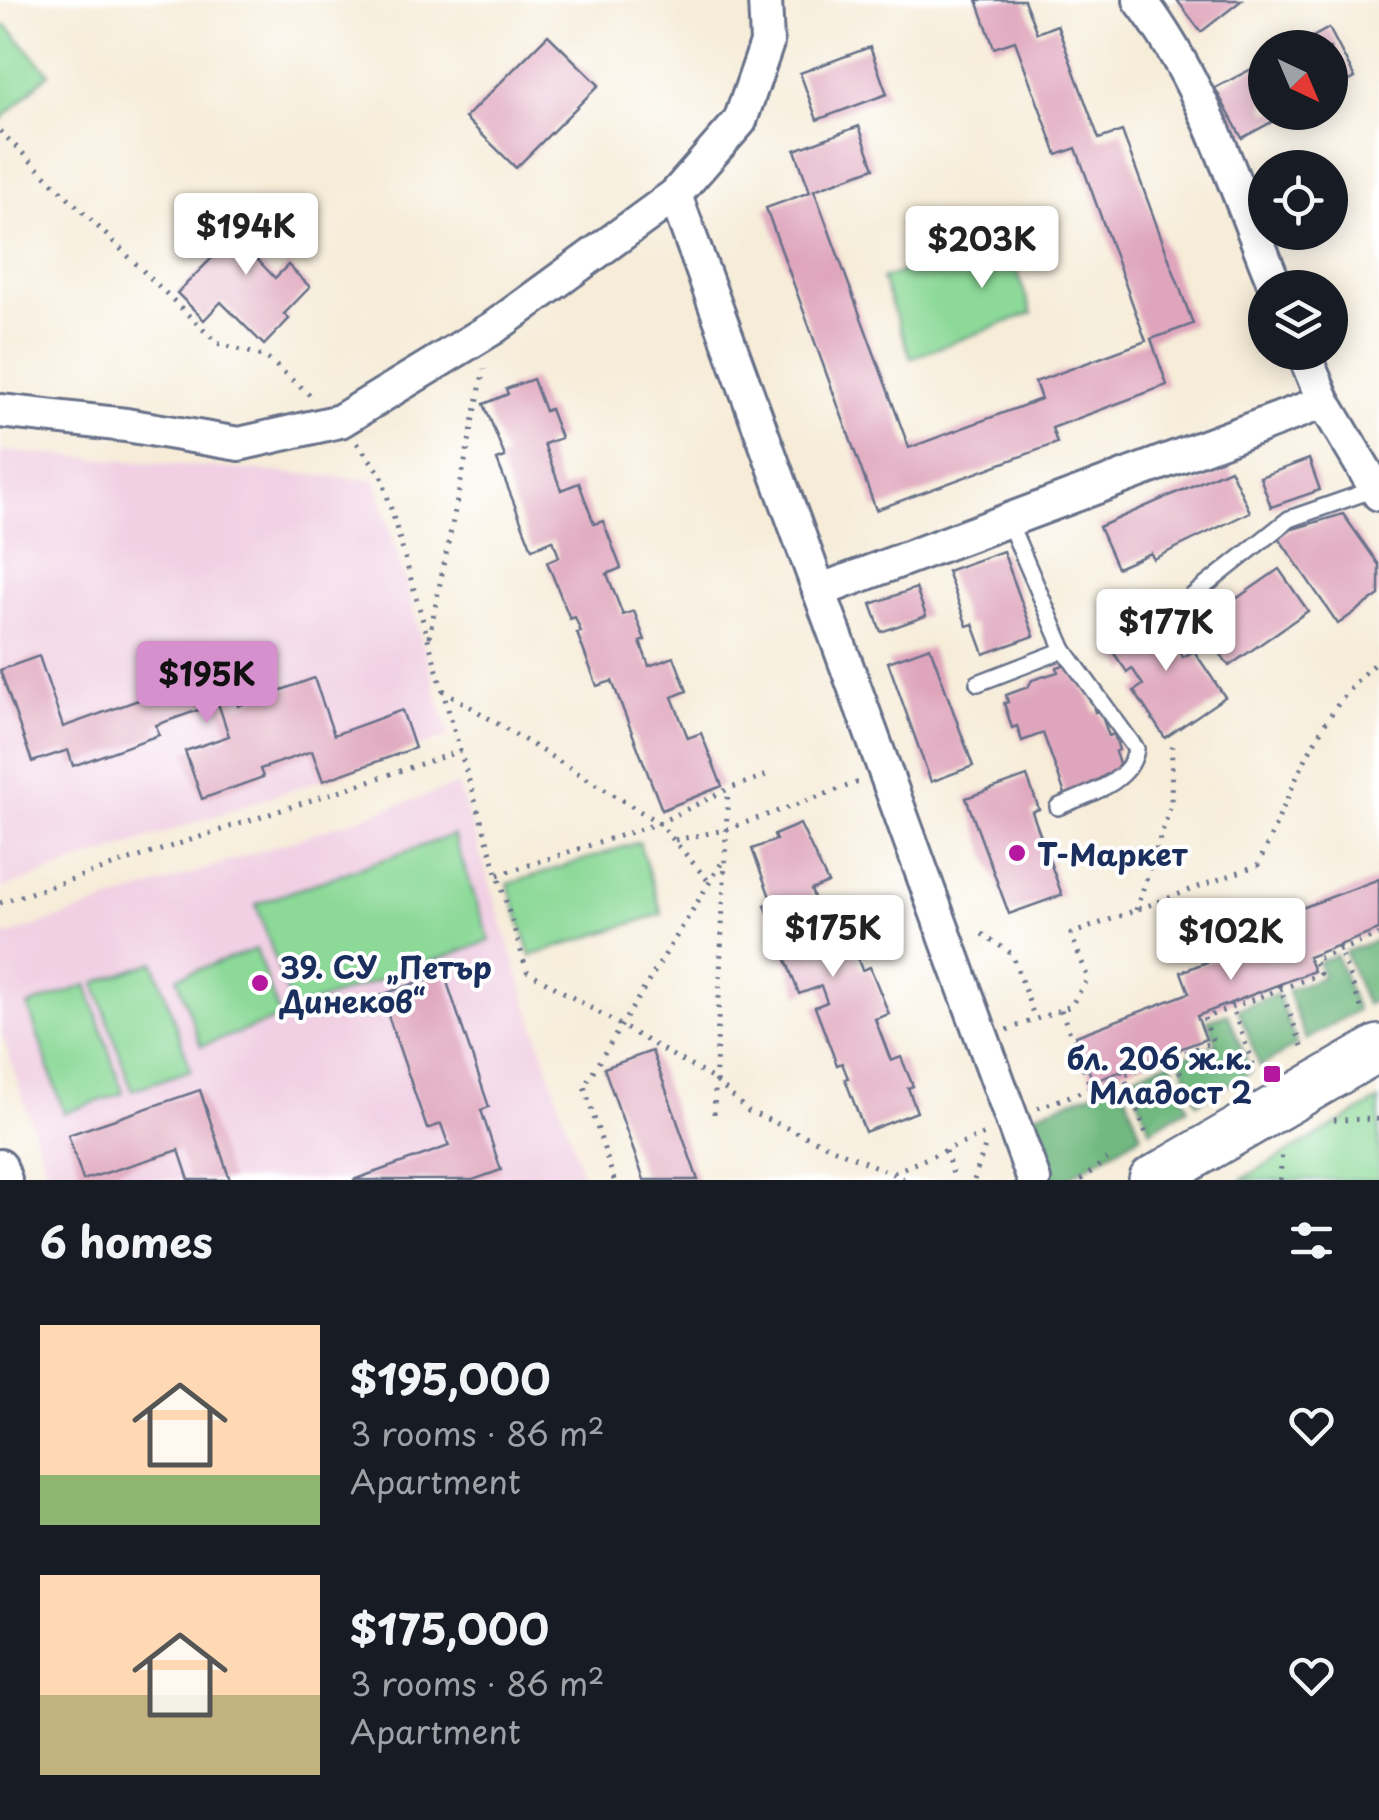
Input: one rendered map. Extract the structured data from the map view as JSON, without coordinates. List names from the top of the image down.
{
  "places": {
    "other": ["Т-Маркет", "39. СУ „Петър Динеков“"],
    "transit": ["бл. 206 ж.к. Младост 2"]
  },
  "north": "bottom right",
  "page": {
    "price": [
      "$194K",
      "$203K",
      "$177K",
      "$195K",
      "$175K",
      "$102K"
    ],
    "heading": "6 homes",
    "list": [
      {
        "name": "$195,000",
        "note": "3 rooms · 86 m² · Apartment"
      },
      {
        "name": "$175,000",
        "note": "3 rooms · 86 m² · Apartment"
      }
    ]
  }
}
